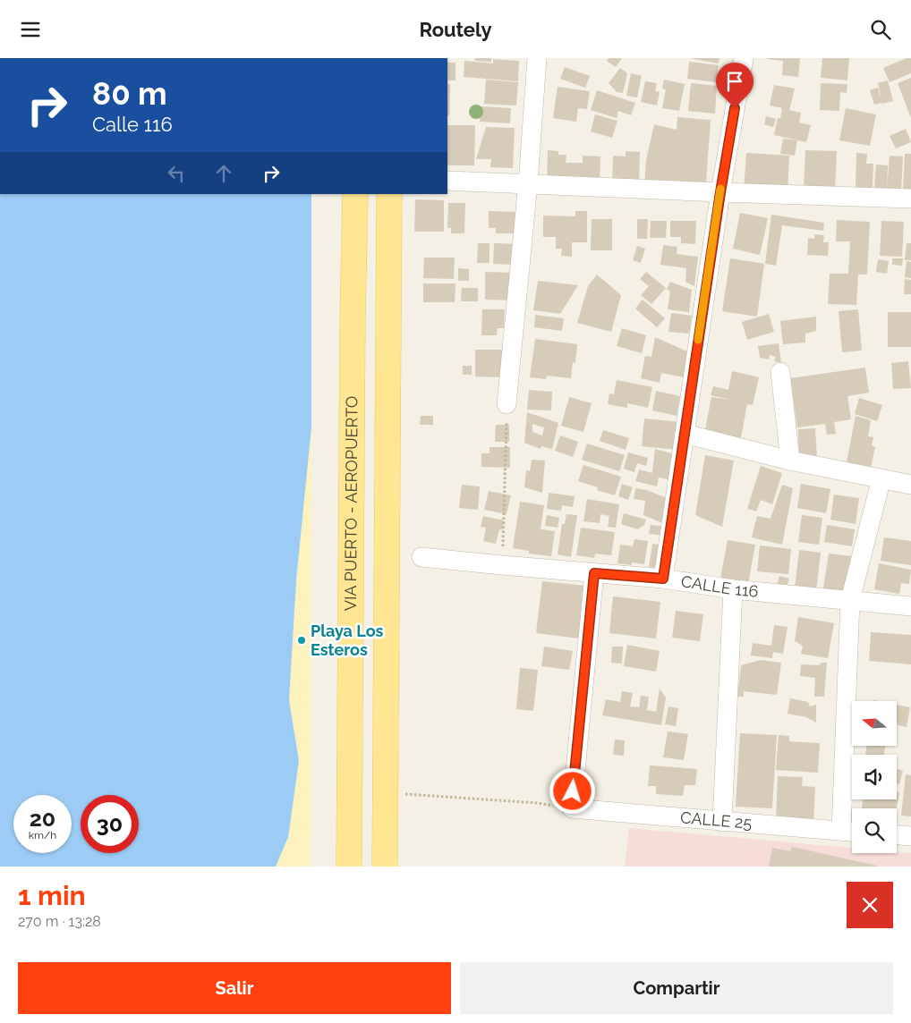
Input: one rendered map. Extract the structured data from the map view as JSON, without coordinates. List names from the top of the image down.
{
  "streets": {
    "main road": ["VIA PUERTO - AEROPUERTO"],
    "street": ["CALLE 116", "CALLE 25"]
  },
  "places": ["Playa Los Esteros"],
  "north": "left",
  "page": {
    "header": "Routely",
    "turn": ["80 m", "Calle 116"],
    "speed": "20 km/h",
    "limit": "30",
    "heading": ["1 min", "270 m · 13:28"],
    "buttons": ["Salir", "Compartir"]
  }
}
